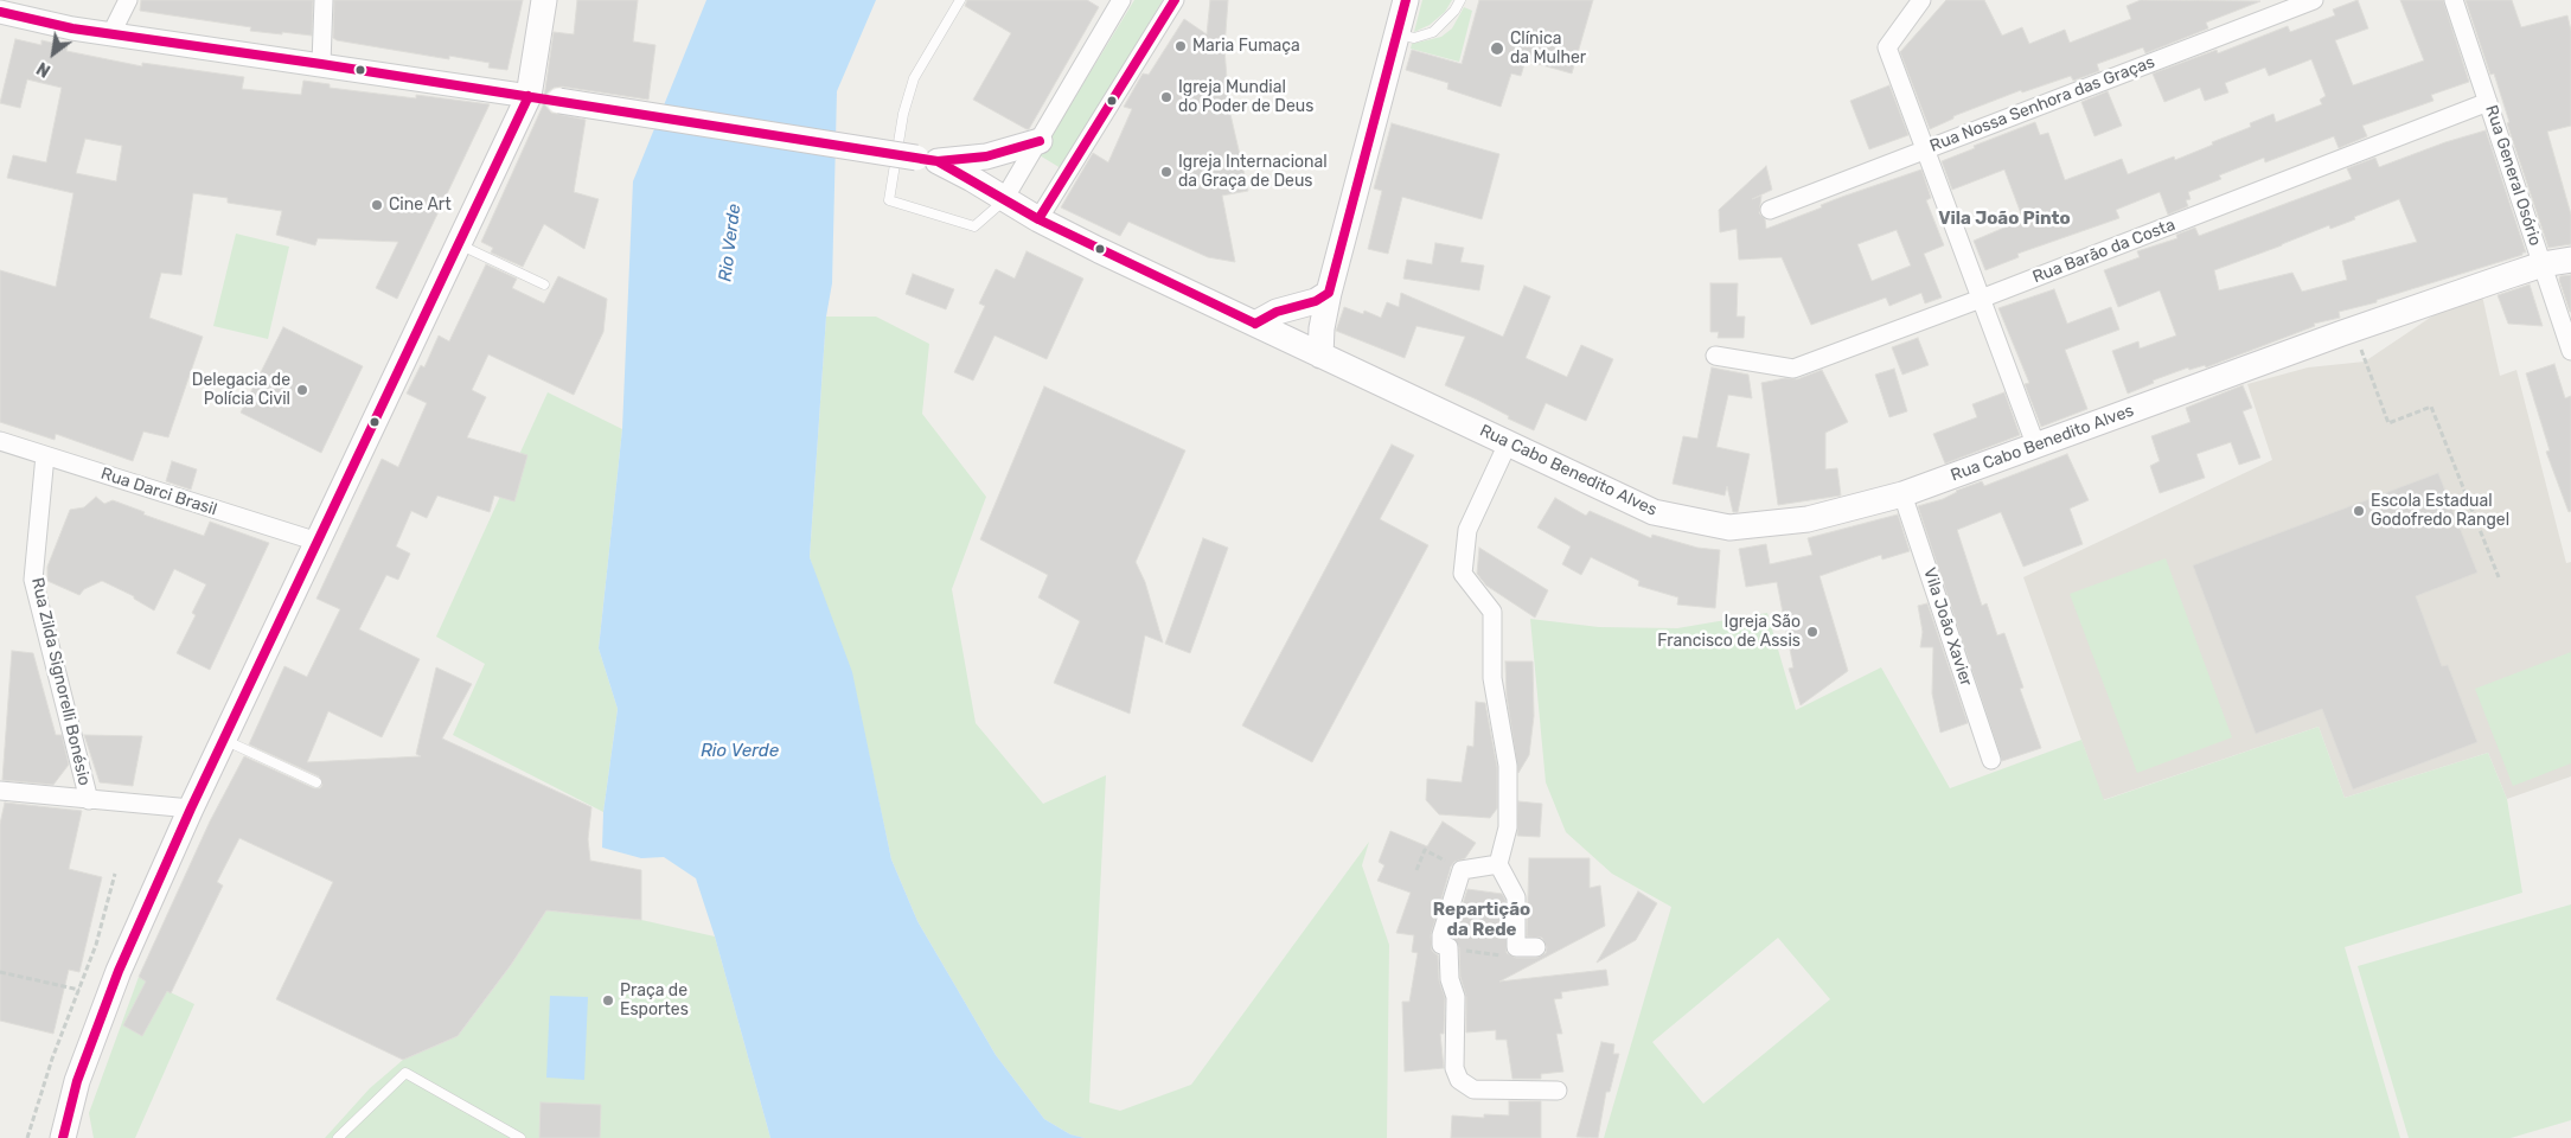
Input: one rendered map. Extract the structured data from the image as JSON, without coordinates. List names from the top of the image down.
{
  "streets": {
    "main road": ["Rua Cabo Benedito Alves"],
    "street": [
      "Rua Nossa Senhora das Graças",
      "Rua General Osório",
      "Rua Barão da Costa",
      "Rua Darci Brasil",
      "Vila João Xavier",
      "Rua Zilda Signorelli Bonésio"
    ]
  },
  "crossings": [
    ["Rua General Osório", "Rua Barão da Costa"],
    ["Rua General Osório", "Rua Cabo Benedito Alves"],
    ["Rua Cabo Benedito Alves", "Vila João Xavier"],
    ["Rua Darci Brasil", "Rua Zilda Signorelli Bonésio"]
  ],
  "districts": ["Vila João Pinto", "Repartição da Rede"],
  "water": ["Rio Verde"],
  "places": [
    "Maria Fumaça",
    "Clínica da Mulher",
    "Igreja Mundial do Poder de Deus",
    "Igreja Internacional da Graça de Deus",
    "Cine Art",
    "Delegacia de Polícia Civil",
    "Escola Estadual Godofredo Rangel",
    "Igreja São Francisco de Assis",
    "Praça de Esportes"
  ],
  "north": "bottom left"
}
